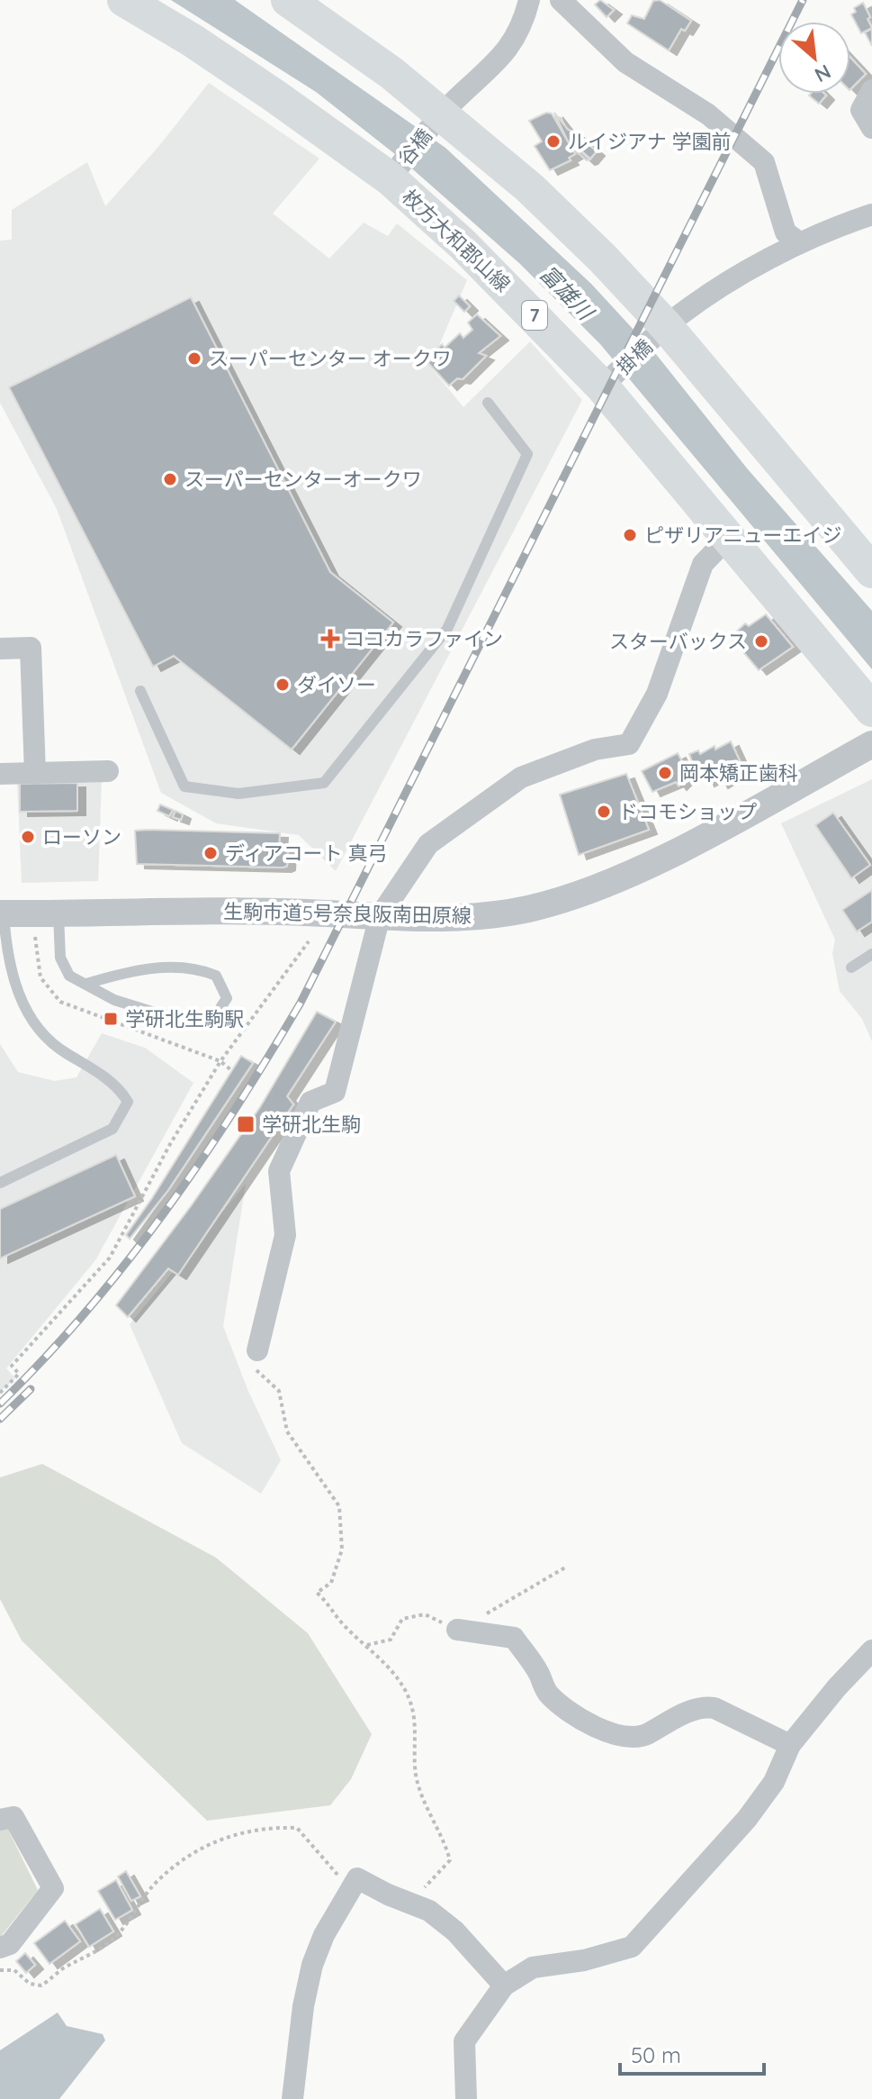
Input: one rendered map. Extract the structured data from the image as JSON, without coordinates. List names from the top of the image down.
{
  "streets": {
    "main road": ["枚方大和郡山線", "7"],
    "street": ["谷橋", "掛橋", "生駒市道5号奈良阪南田原線"]
  },
  "crossings": [
    ["谷橋", "枚方大和郡山線"],
    ["枚方大和郡山線", "掛橋"]
  ],
  "water": ["富雄川"],
  "places": {
    "other": [
      "ルイジアナ 学園前",
      "スーパーセンター オークワ",
      "スーパーセンターオークワ",
      "ピザリアニューエイジ",
      "スターバックス",
      "ダイソー",
      "岡本矯正歯科",
      "ドコモショップ",
      "ローソン",
      "ディアコート 真弓"
    ],
    "health": ["ココカラファイン"],
    "transit": ["学研北生駒駅", "学研北生駒"]
  },
  "scale_bar": "50 m",
  "north": "bottom right"
}
